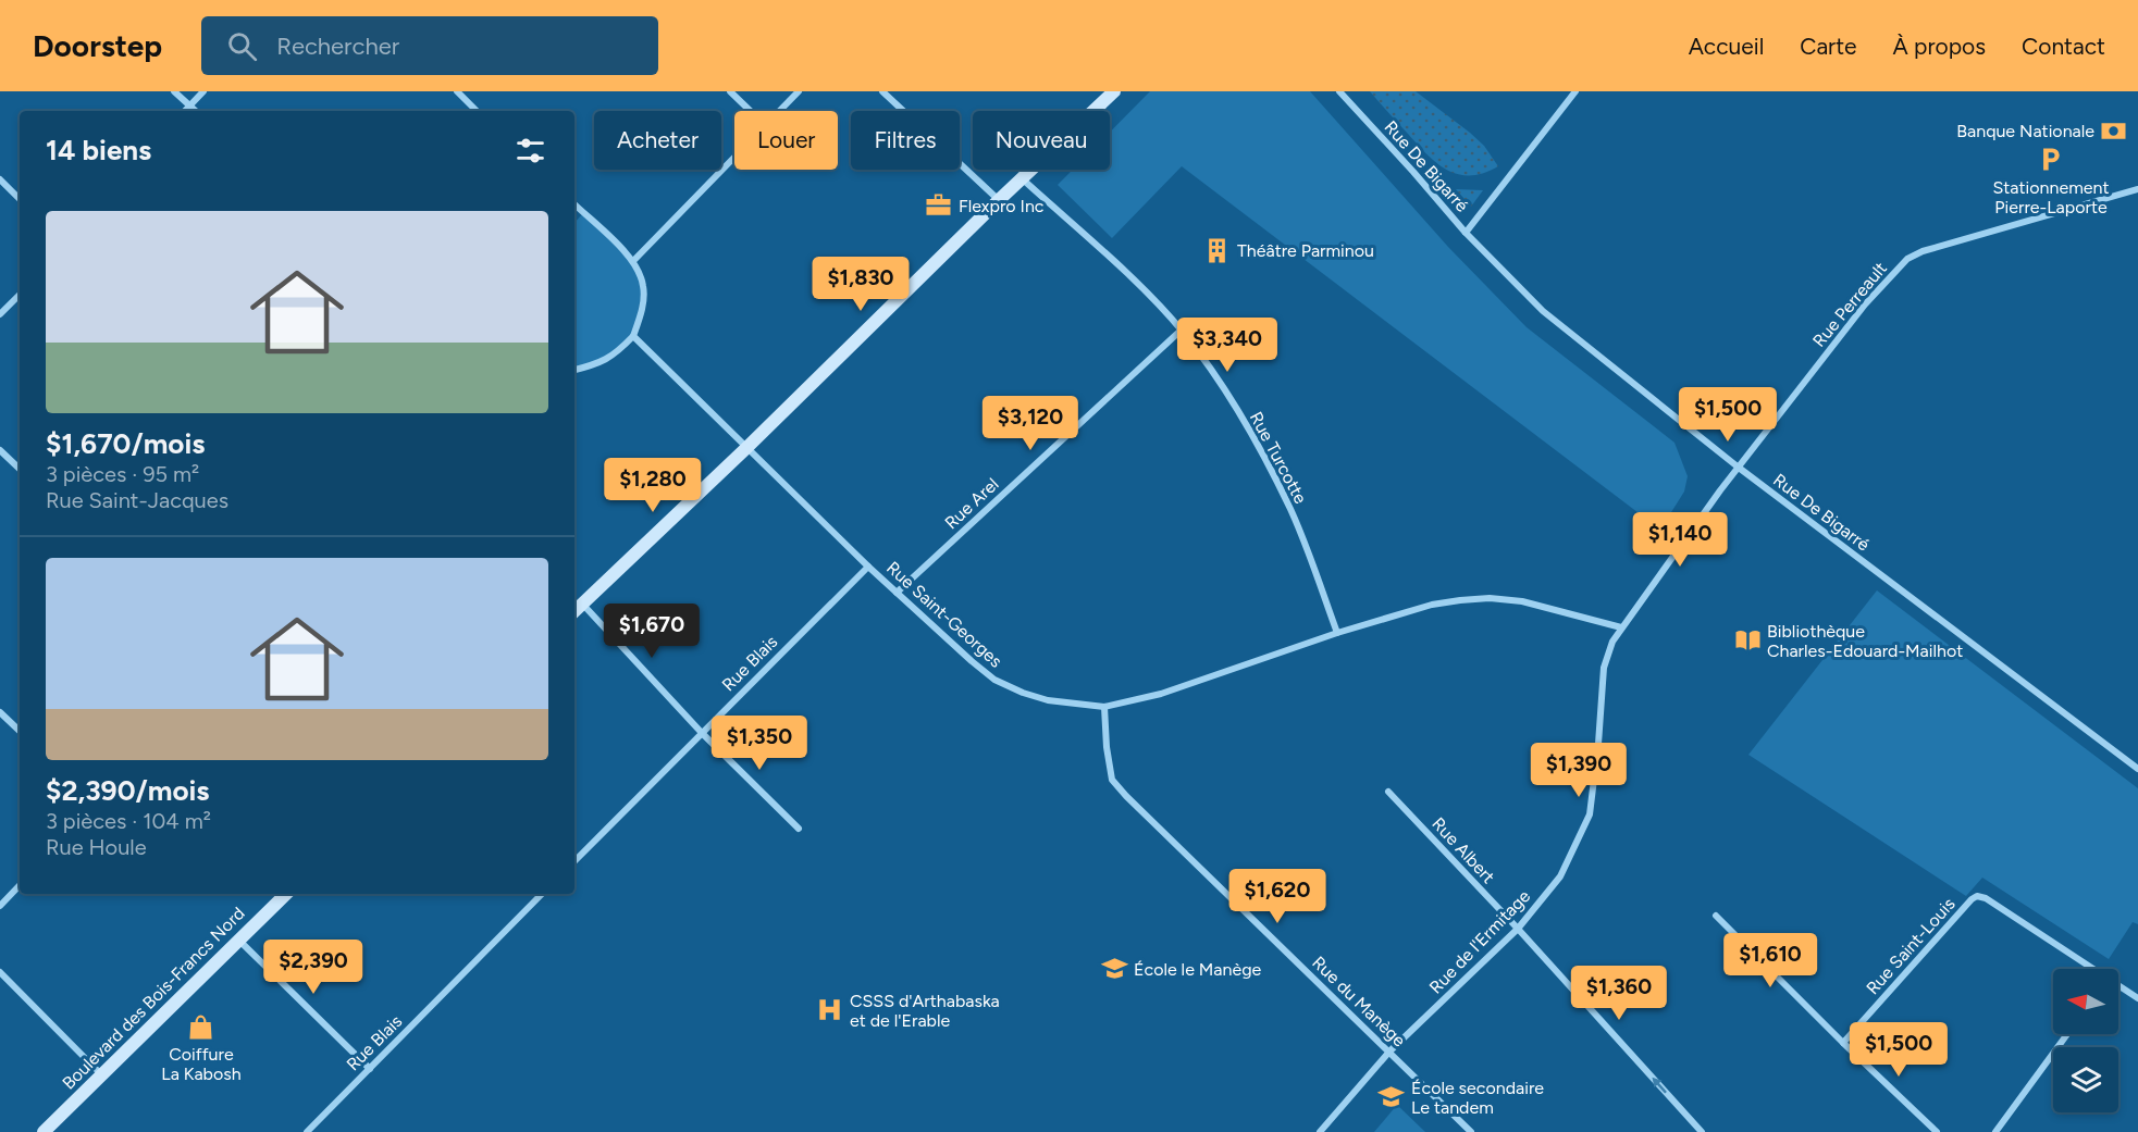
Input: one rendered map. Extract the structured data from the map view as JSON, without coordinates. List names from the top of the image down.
{
  "streets": {
    "street": [
      "Rue De Bigarré",
      "Rue Perreault",
      "Rue Turcotte",
      "Rue Arel",
      "Rue Saint-Georges",
      "Rue Blais",
      "Rue Albert",
      "Rue de l'Ermitage",
      "Rue Saint-Louis",
      "Boulevard des Bois-Francs Nord",
      "Rue du Manège"
    ]
  },
  "crossings": [
    ["Rue De Bigarré", "Rue Perreault"],
    ["Rue De Bigarré", "Rue de l'Ermitage"],
    ["Rue Perreault", "Rue de l'Ermitage"],
    ["Rue Turcotte", "Rue Arel"],
    ["Rue Turcotte", "Rue Saint-Georges"],
    ["Rue Arel", "Rue Saint-Georges"],
    ["Rue Saint-Georges", "Rue Blais"],
    ["Rue Saint-Georges", "Rue de l'Ermitage"],
    ["Rue Saint-Georges", "Rue du Manège"],
    ["Rue Albert", "Rue de l'Ermitage"],
    ["Rue de l'Ermitage", "Rue du Manège"]
  ],
  "one_way": ["Rue Albert"],
  "places": {
    "bank": ["Banque Nationale"],
    "parking": ["Stationnement Pierre-Laporte"],
    "office": ["Flexpro Inc"],
    "building": ["Théâtre Parminou"],
    "library": ["Bibliothèque Charles-Edouard-Mailhot"],
    "school or university": ["École le Manège", "École secondaire Le tandem"],
    "hospital": ["CSSS d'Arthabaska et de l'Erable"],
    "shop": ["Coiffure La Kabosh"]
  },
  "north": "left",
  "page": {
    "header": "Doorstep",
    "search": "Rechercher",
    "nav": [
      "Accueil",
      "Carte",
      "À propos",
      "Contact"
    ],
    "chip": [
      "Acheter",
      "Louer",
      "Filtres",
      "Nouveau"
    ],
    "heading": "14 biens",
    "list": [
      {
        "name": "$1,670/mois",
        "note": "3 pièces · 95 m² · Rue Saint-Jacques"
      },
      {
        "name": "$2,390/mois",
        "note": "3 pièces · 104 m² · Rue Houle"
      }
    ],
    "price": [
      "$1,830",
      "$3,340",
      "$1,500",
      "$3,120",
      "$1,280",
      "$1,140",
      "$1,670",
      "$1,350",
      "$1,390",
      "$1,620",
      "$1,610",
      "$2,390",
      "$1,360",
      "$1,500"
    ]
  }
}
